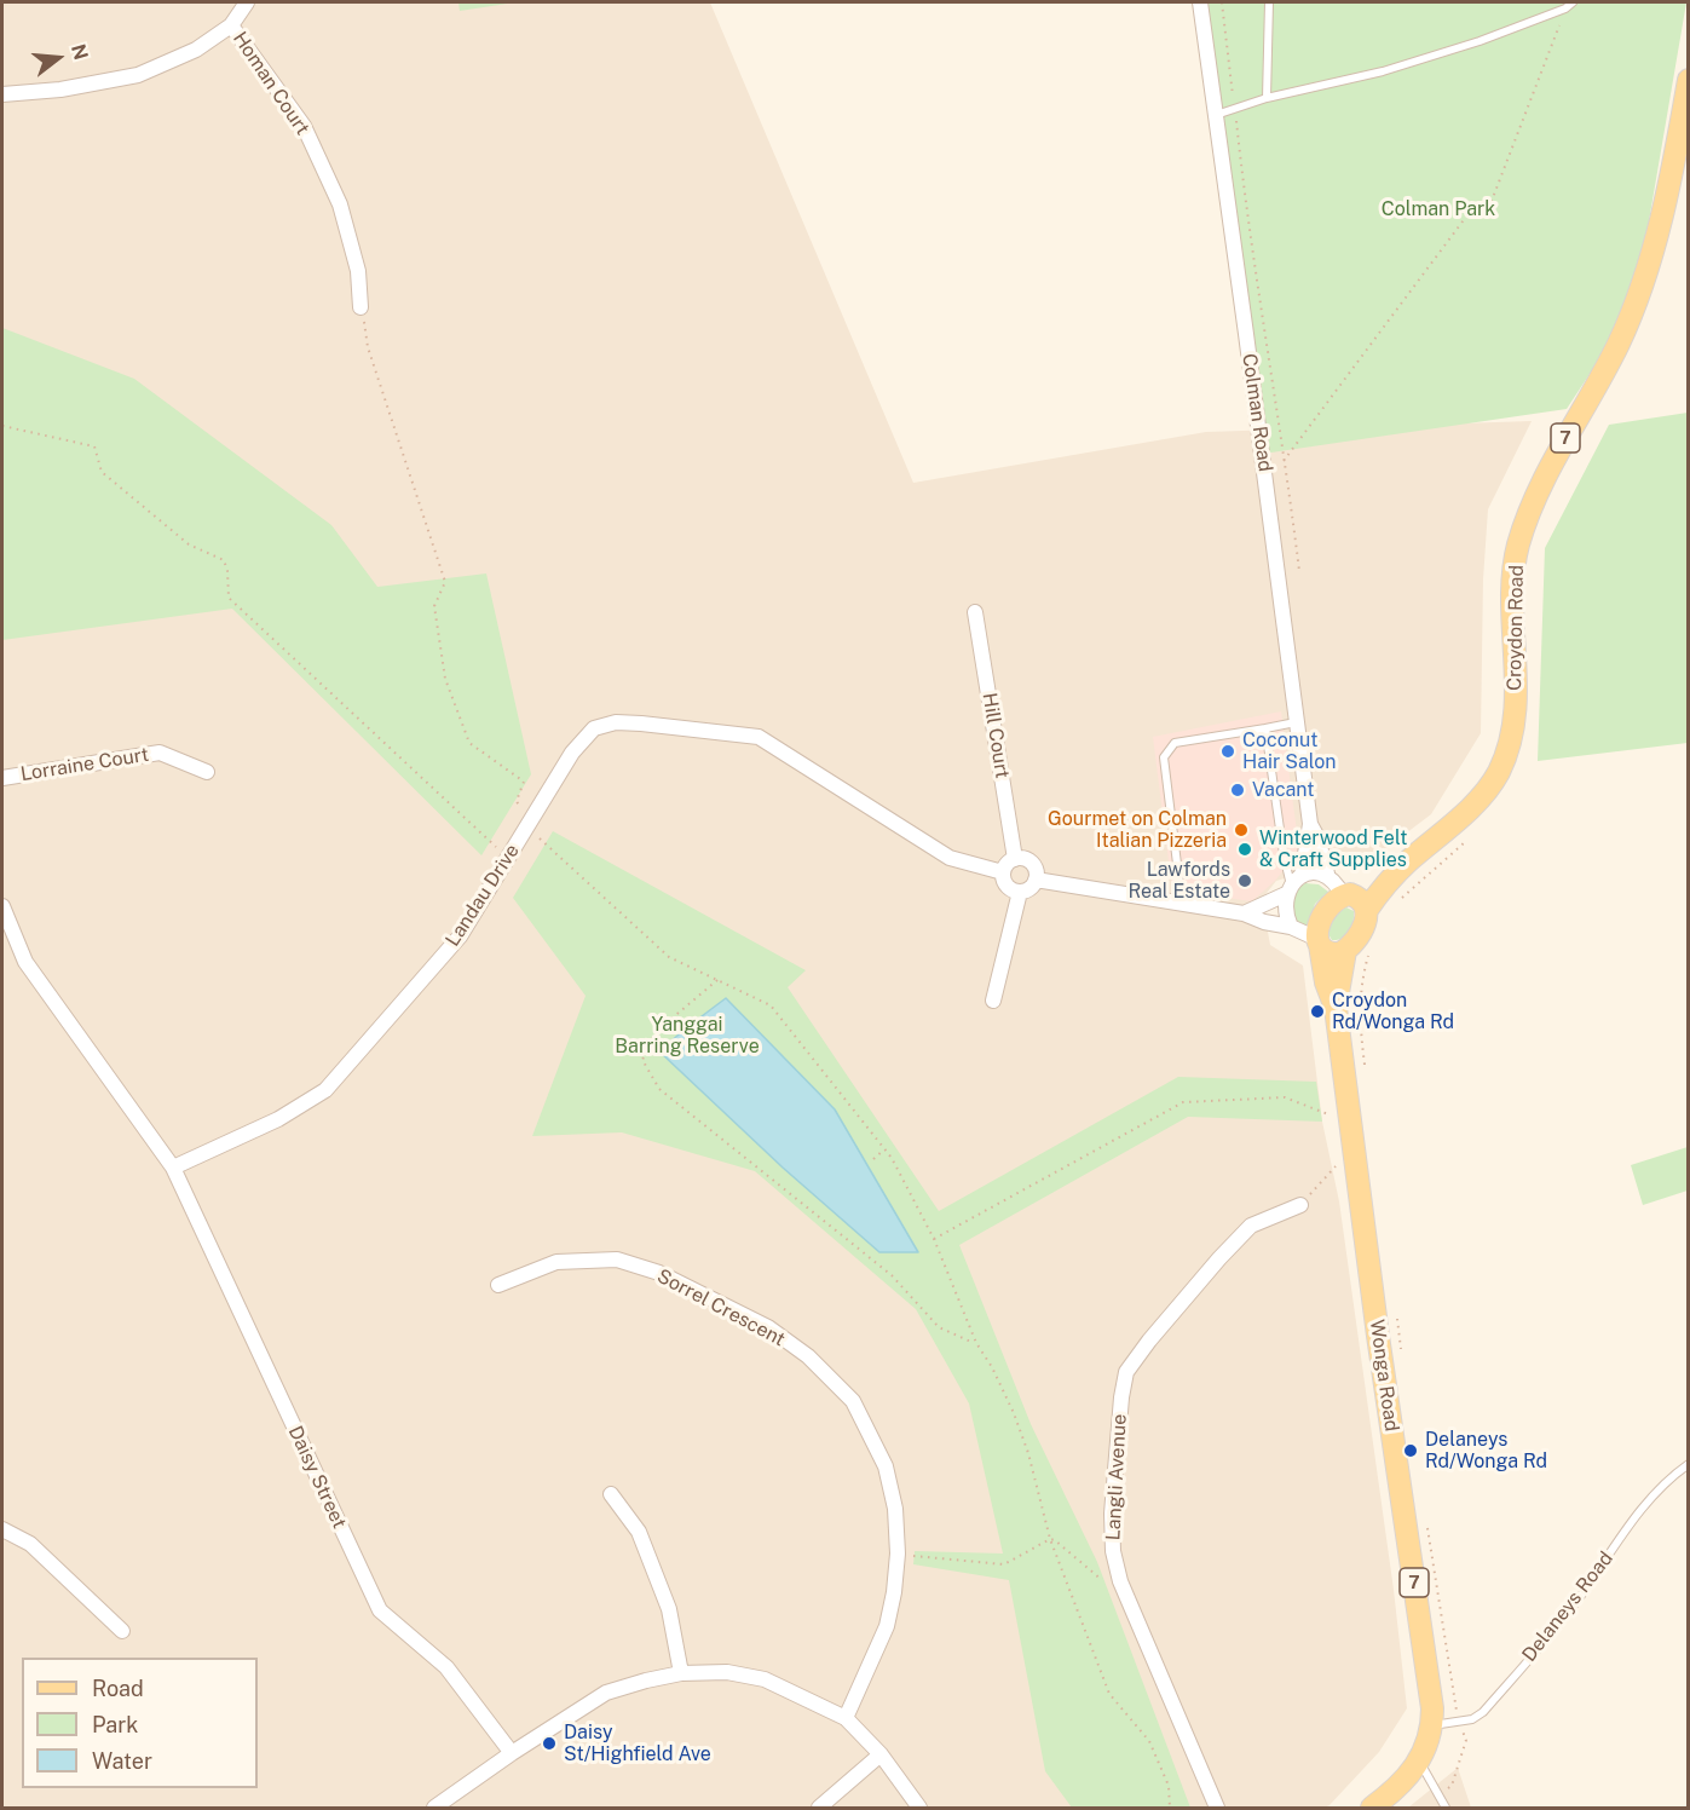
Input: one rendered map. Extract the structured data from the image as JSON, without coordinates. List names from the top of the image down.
{
  "streets": {
    "main road": ["7", "Croydon Road", "Wonga Road"],
    "street": [
      "Homan Court",
      "Colman Road",
      "Hill Court",
      "Lorraine Court",
      "Landau Drive",
      "Sorrel Crescent",
      "Daisy Street",
      "Langli Avenue"
    ],
    "lane": ["Delaneys Road"]
  },
  "crossings": [
    ["7", "Croydon Road"],
    ["7", "Wonga Road"],
    ["Croydon Road", "Wonga Road"],
    ["Hill Court", "Landau Drive"],
    ["Landau Drive", "Daisy Street"],
    ["Wonga Road", "Delaneys Road"]
  ],
  "parks": ["Colman Park", "Yanggai Barring Reserve"],
  "places": [
    "Coconut Hair Salon",
    "Vacant",
    "Gourmet on Colman Italian Pizzeria",
    "Winterwood Felt & Craft Supplies",
    "Lawfords Real Estate",
    "Croydon Rd/Wonga Rd",
    "Delaneys Rd/Wonga Rd",
    "Daisy St/Highfield Ave"
  ],
  "legend": ["Road", "Park", "Water"],
  "north": "right"
}
